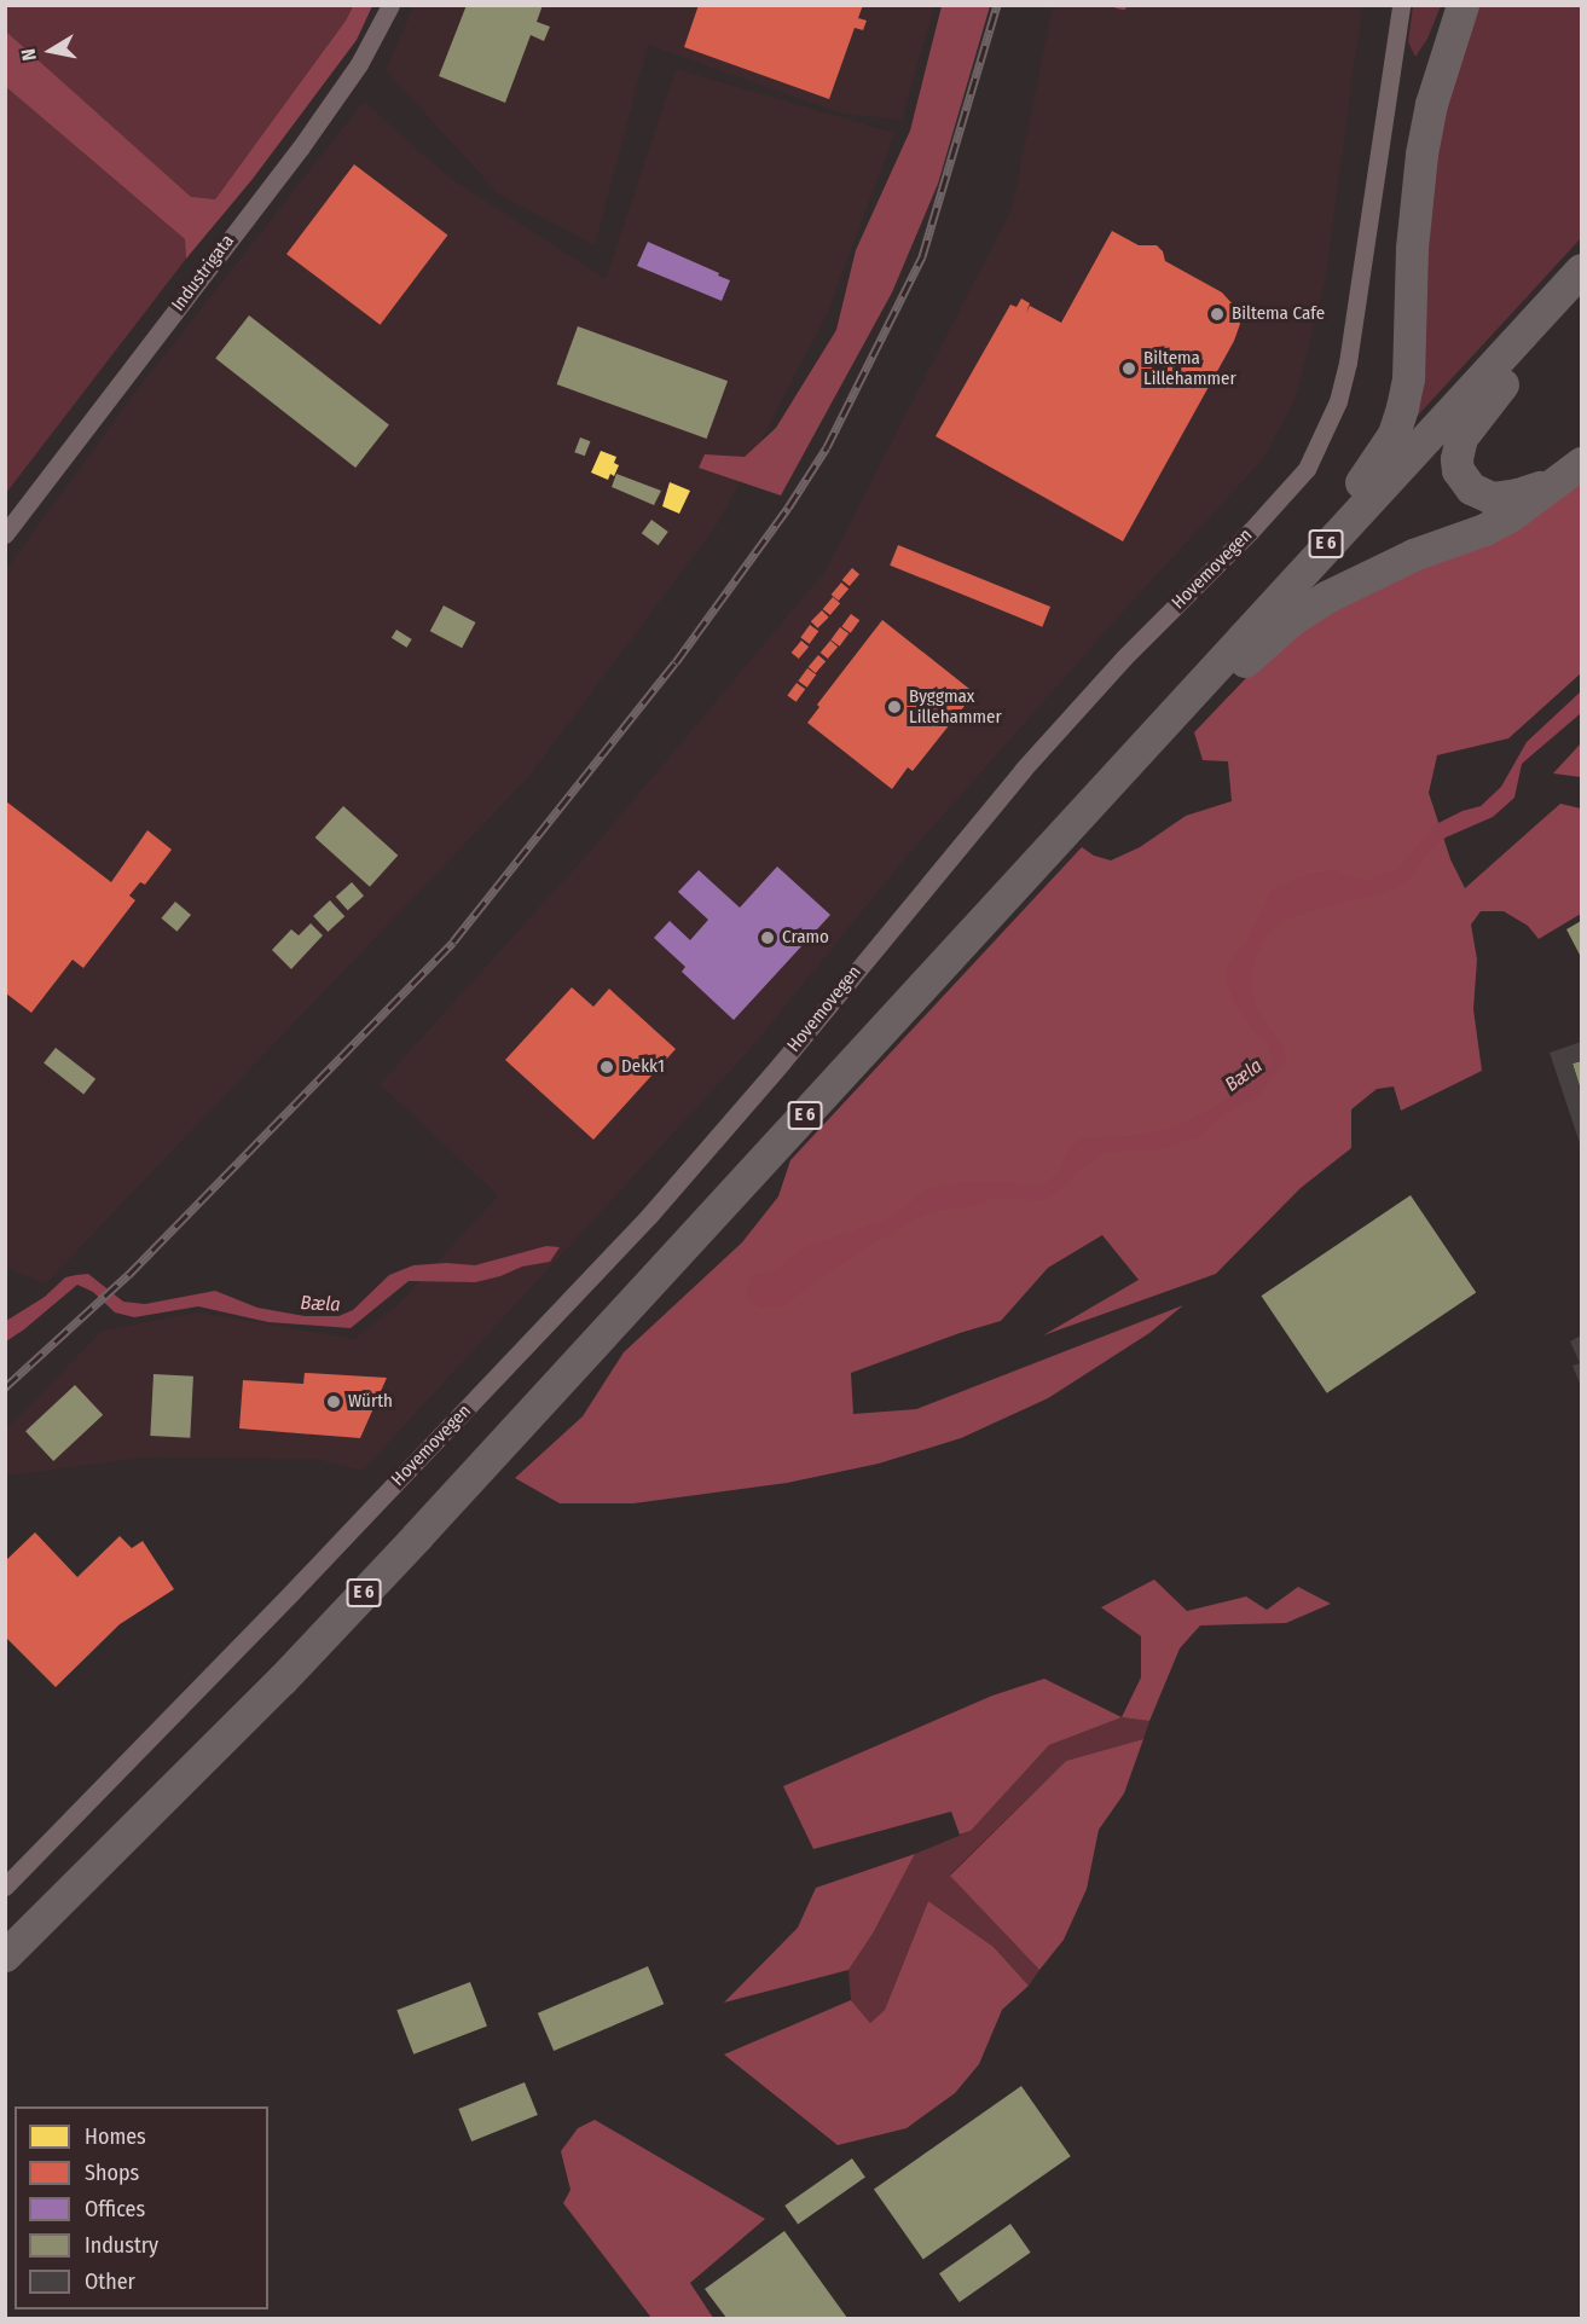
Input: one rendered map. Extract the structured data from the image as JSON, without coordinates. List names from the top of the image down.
{
  "streets": {
    "highway": ["E 6"],
    "street": ["Industrigata", "Hovemovegen"]
  },
  "water": ["Bæla"],
  "places": [
    "Biltema Cafe",
    "Biltema Lillehammer",
    "Byggmax Lillehammer",
    "Cramo",
    "Dekk1",
    "Würth"
  ],
  "legend": [
    "Homes",
    "Shops",
    "Offices",
    "Industry",
    "Other"
  ],
  "north": "left"
}
